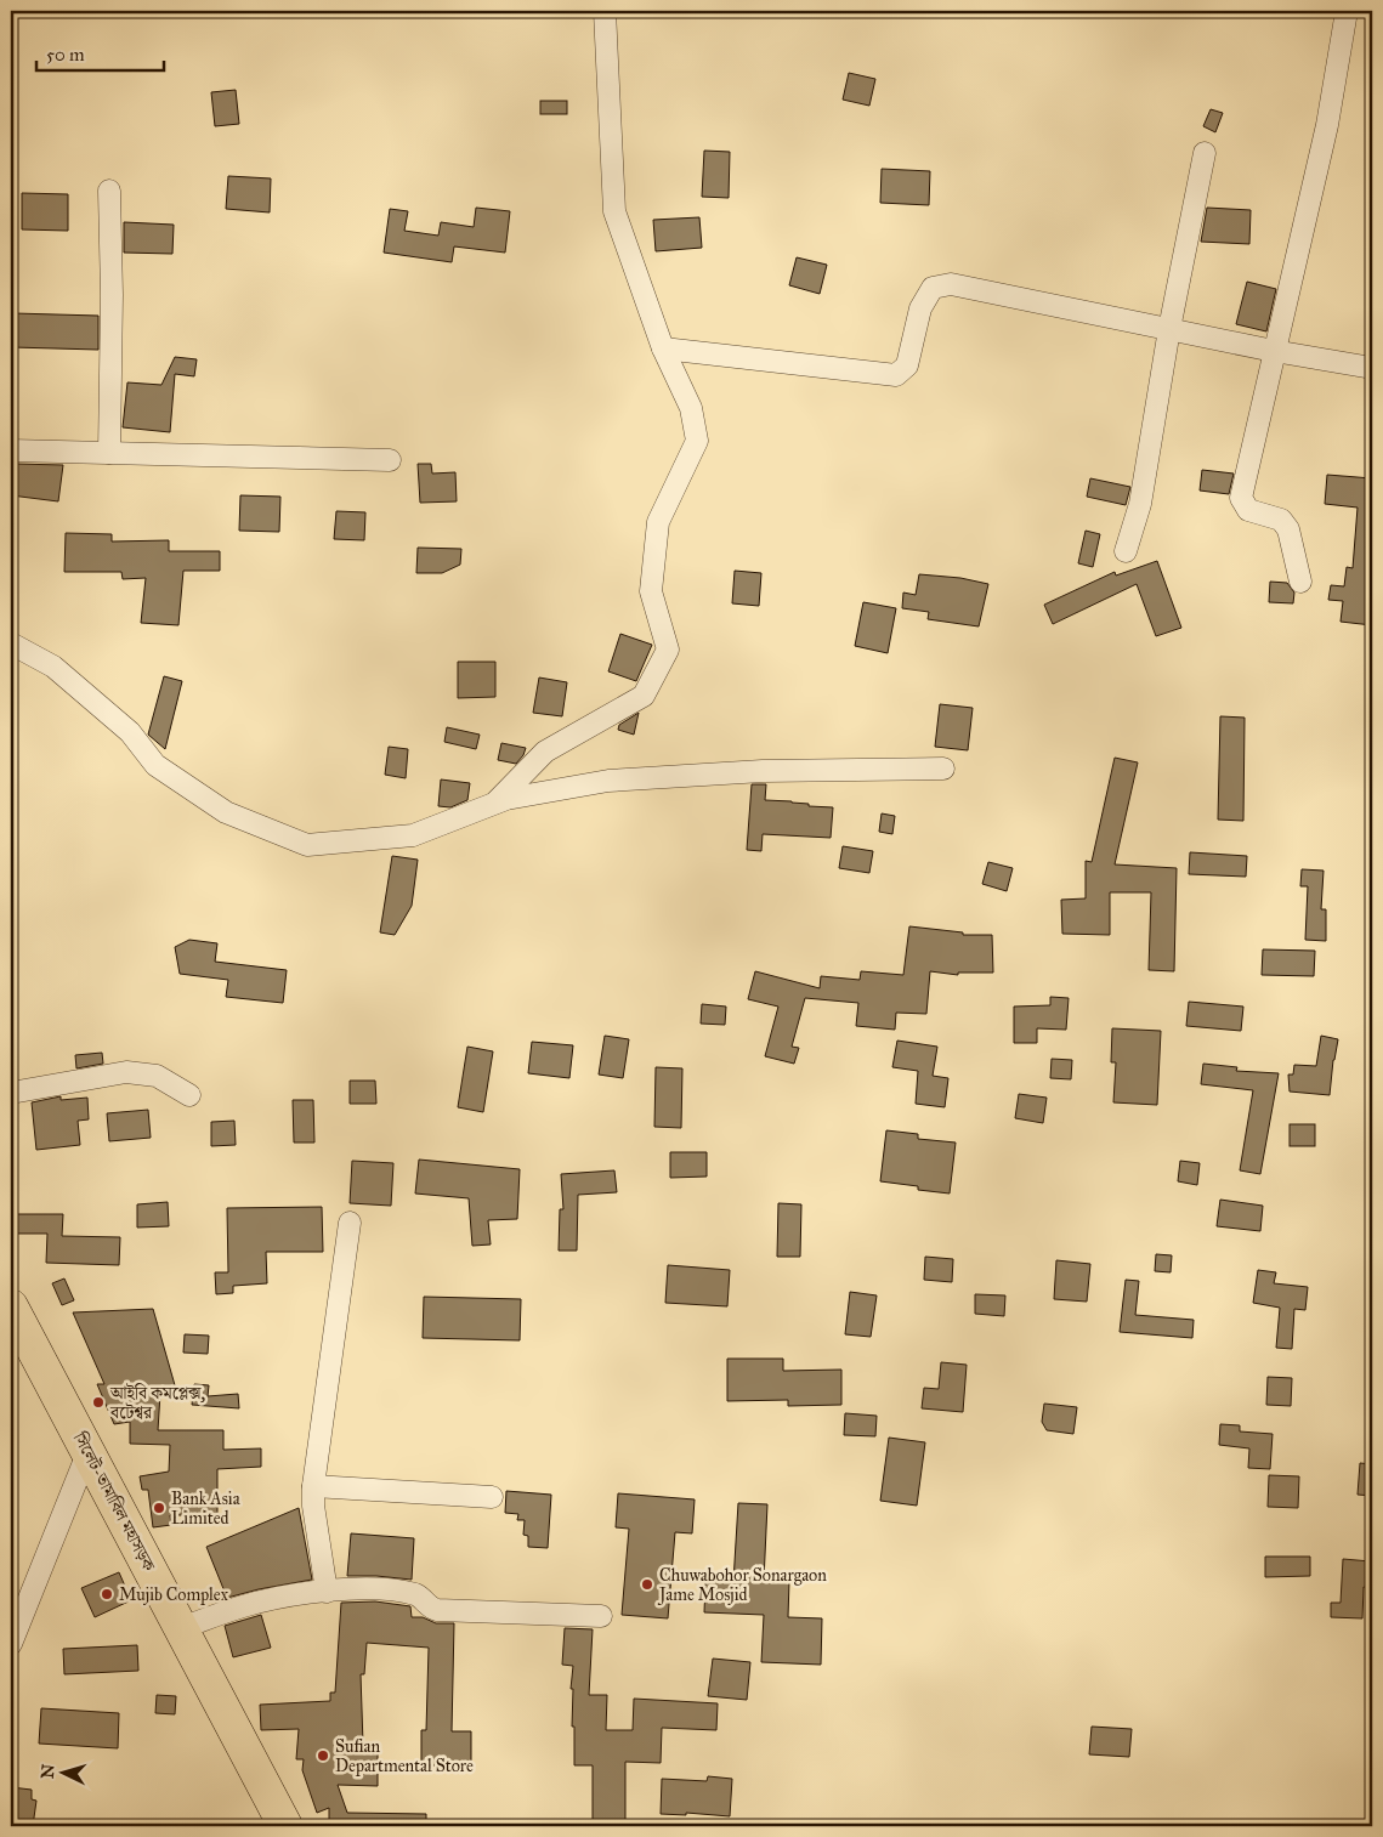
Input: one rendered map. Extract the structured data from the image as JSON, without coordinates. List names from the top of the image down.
{
  "streets": {
    "highway": ["সিলেট-তামাবিল মহাসড়ক"]
  },
  "places": [
    "আইবি কমপ্লেক্স, বটেশ্বর",
    "Bank Asia Limited",
    "Chuwabohor Sonargaon Jame Mosjid",
    "Mujib Complex",
    "Sufian Departmental Store"
  ],
  "scale_bar": "50 m",
  "north": "left"
}
